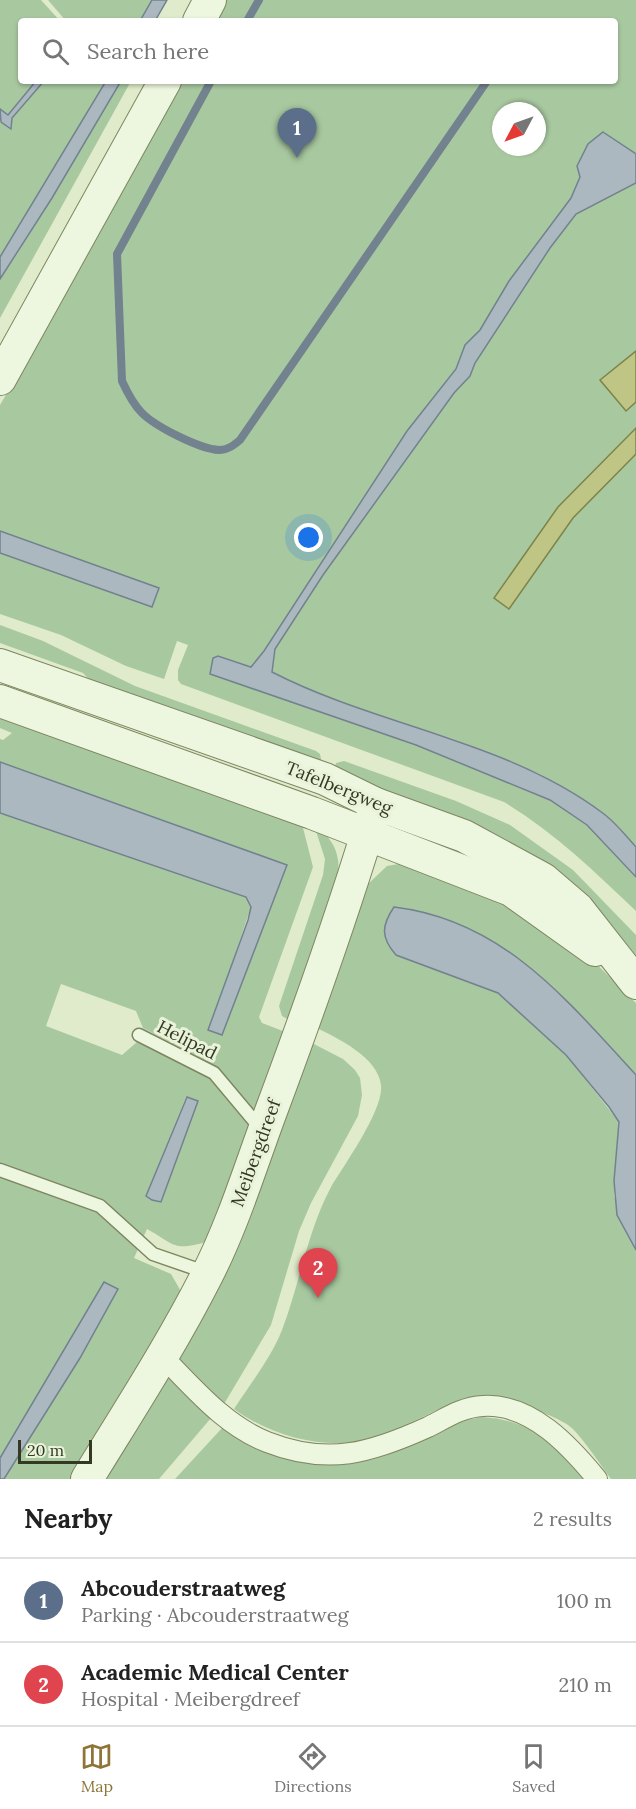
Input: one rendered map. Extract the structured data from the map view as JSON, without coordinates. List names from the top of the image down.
{
  "streets": {
    "street": ["Tafelbergweg", "Meibergdreef"],
    "lane": ["Helipad"]
  },
  "crossings": [
    ["Tafelbergweg", "Meibergdreef"],
    ["Helipad", "Meibergdreef"]
  ],
  "scale_bar": "20 m",
  "north": "bottom left",
  "page": {
    "search": "Search here",
    "pins": ["1", "2"],
    "scale": "20 m",
    "heading": ["Nearby", "2 results"],
    "list": [
      {
        "mark": "1",
        "name": "Abcouderstraatweg",
        "note": "Parking · Abcouderstraatweg",
        "value": "100 m"
      },
      {
        "mark": "2",
        "name": "Academic Medical Center",
        "note": "Hospital · Meibergdreef",
        "value": "210 m"
      }
    ],
    "nav": ["Map", "Directions", "Saved"]
  }
}
